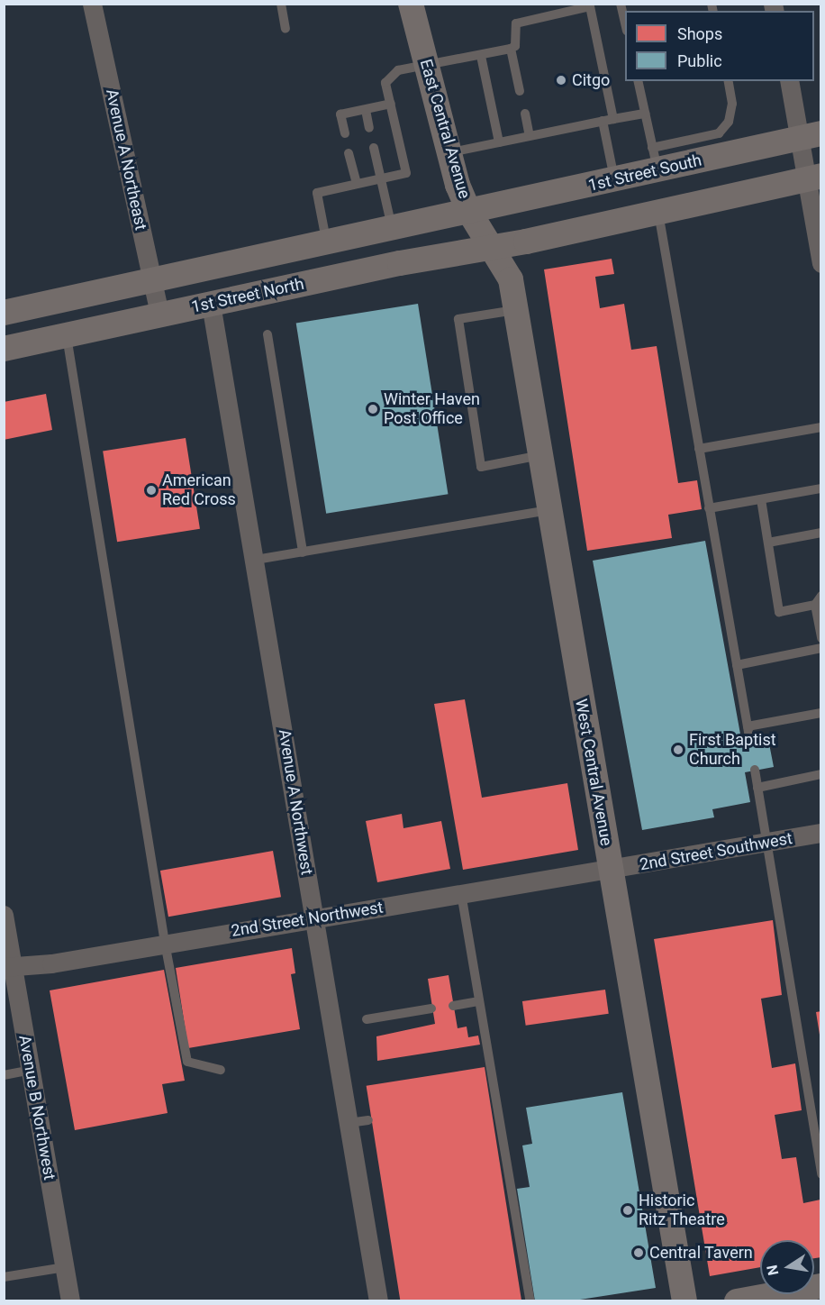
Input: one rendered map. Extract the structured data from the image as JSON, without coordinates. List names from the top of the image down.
{
  "streets": {
    "main road": [
      "East Central Avenue",
      "1st Street South",
      "1st Street North",
      "West Central Avenue"
    ],
    "street": [
      "Avenue A Northeast",
      "Avenue A Northwest",
      "2nd Street Southwest",
      "2nd Street Northwest",
      "Avenue B Northwest"
    ]
  },
  "crossings": [
    ["East Central Avenue", "1st Street South"],
    ["East Central Avenue", "1st Street North"],
    ["East Central Avenue", "West Central Avenue"],
    ["Avenue A Northeast", "1st Street North"],
    ["1st Street North", "West Central Avenue"],
    ["1st Street North", "Avenue A Northwest"],
    ["West Central Avenue", "2nd Street Southwest"],
    ["West Central Avenue", "2nd Street Northwest"],
    ["Avenue A Northwest", "2nd Street Northwest"],
    ["2nd Street Southwest", "2nd Street Northwest"],
    ["2nd Street Northwest", "Avenue B Northwest"]
  ],
  "places": [
    "Citgo",
    "Winter Haven Post Office",
    "American Red Cross",
    "First Baptist Church",
    "Historic Ritz Theatre",
    "Central Tavern"
  ],
  "legend": ["Shops", "Public"],
  "north": "left"
}
